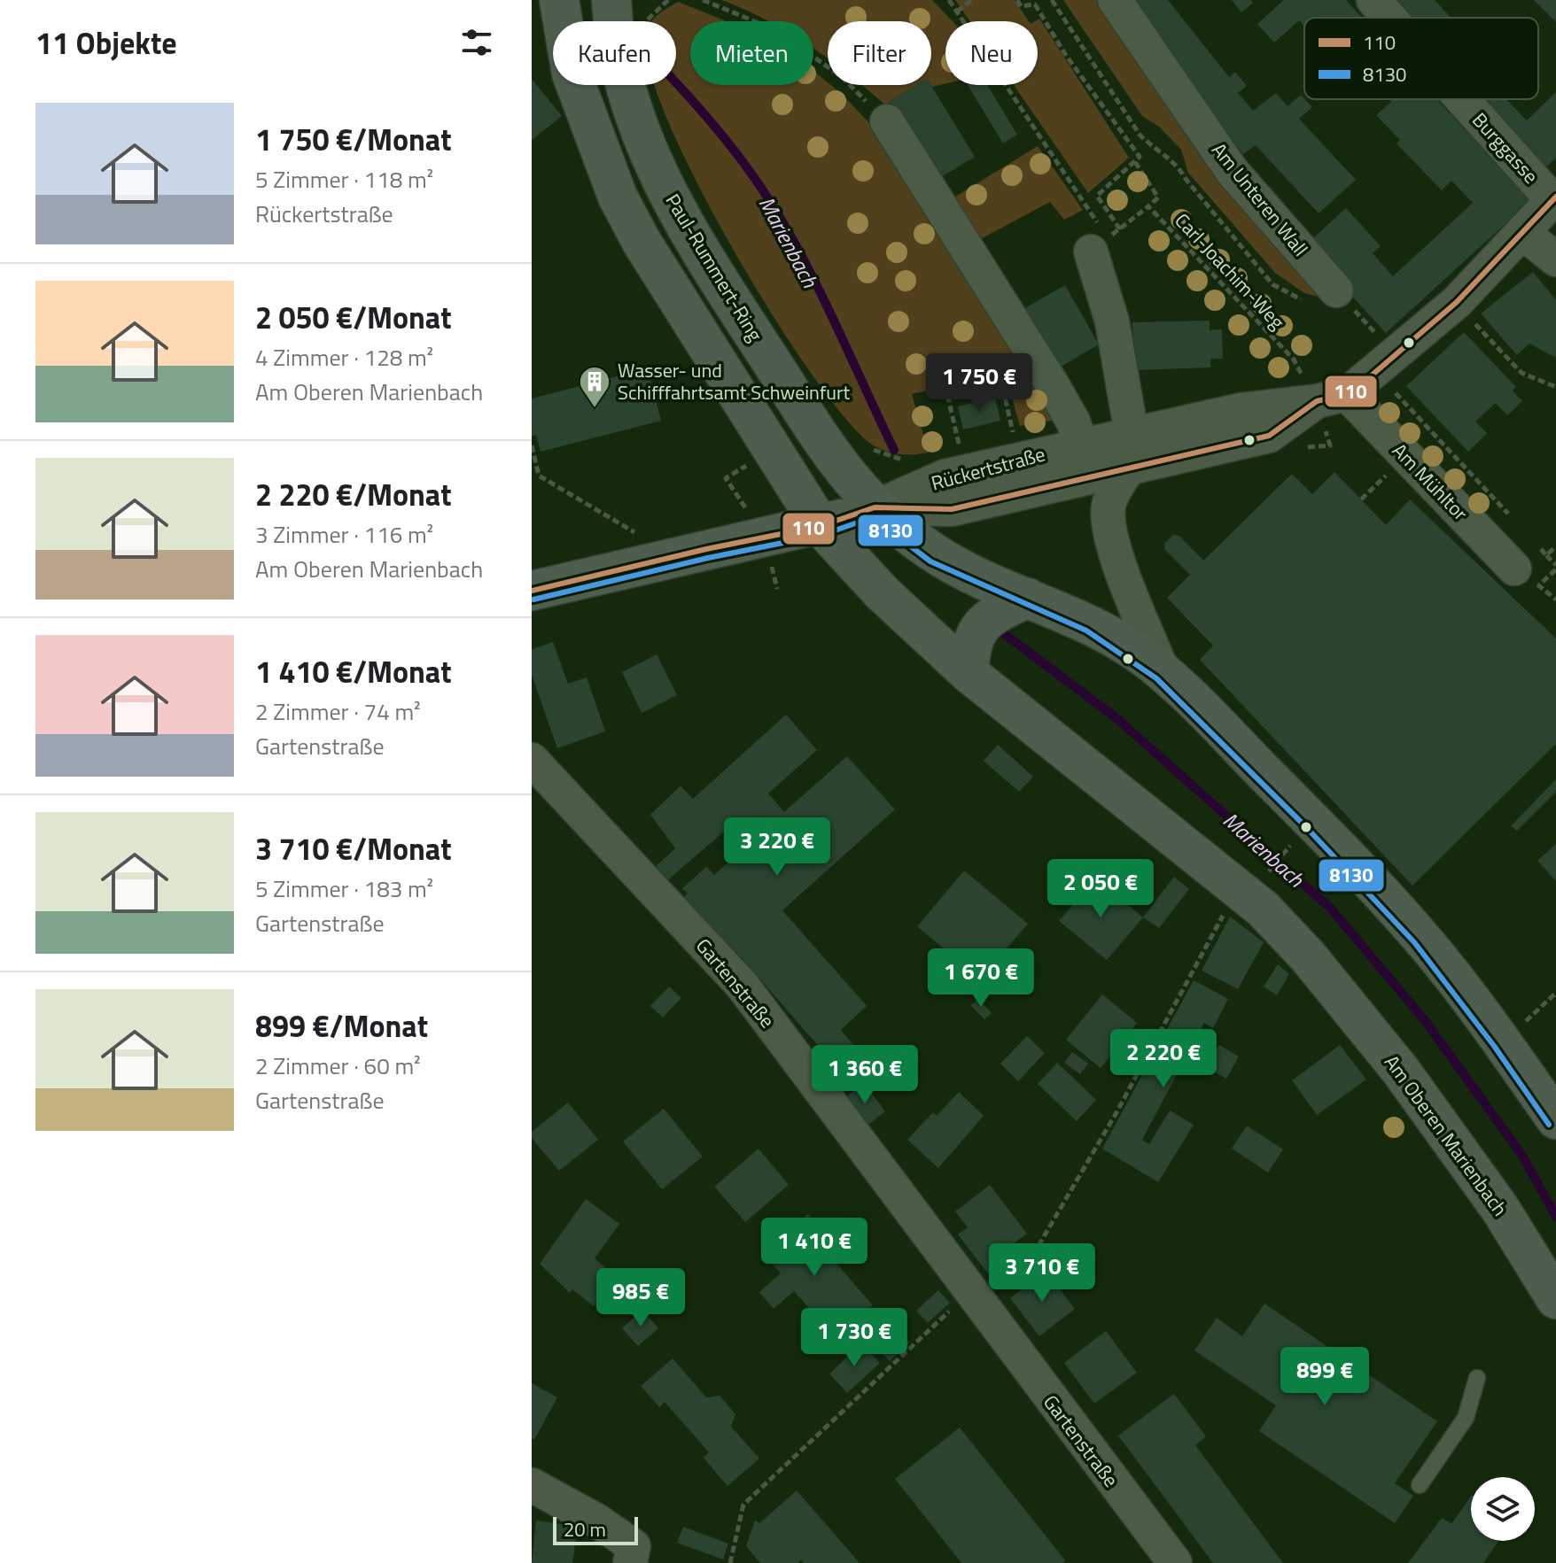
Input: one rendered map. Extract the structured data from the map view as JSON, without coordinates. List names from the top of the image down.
{
  "streets": {
    "main road": ["Paul-Rummert-Ring", "Am Oberen Marienbach"],
    "street": [
      "Burggasse",
      "Am Unteren Wall",
      "Rückertstraße",
      "Am Mühltor",
      "Gartenstraße"
    ],
    "path": ["Carl-Joachim-Weg"]
  },
  "crossings": [
    ["Burggasse", "Rückertstraße"],
    ["Paul-Rummert-Ring", "Rückertstraße"],
    ["Carl-Joachim-Weg", "Rückertstraße"],
    ["Carl-Joachim-Weg", "Am Mühltor"],
    ["Rückertstraße", "Am Mühltor"]
  ],
  "water": ["Marienbach"],
  "places": {
    "building": ["Wasser- und Schifffahrtsamt Schweinfurt"]
  },
  "lines": ["transit line 110", "transit line 8130"],
  "legend": ["110", "8130"],
  "scale_bar": "20 m",
  "page": {
    "heading": "11 Objekte",
    "chip": [
      "Kaufen",
      "Mieten",
      "Filter",
      "Neu"
    ],
    "list": [
      {
        "name": "1 750 €/Monat",
        "note": "5 Zimmer · 118 m² · Rückertstraße"
      },
      {
        "name": "2 050 €/Monat",
        "note": "4 Zimmer · 128 m² · Am Oberen Marienbach"
      },
      {
        "name": "2 220 €/Monat",
        "note": "3 Zimmer · 116 m² · Am Oberen Marienbach"
      },
      {
        "name": "1 410 €/Monat",
        "note": "2 Zimmer · 74 m² · Gartenstraße"
      },
      {
        "name": "3 710 €/Monat",
        "note": "5 Zimmer · 183 m² · Gartenstraße"
      },
      {
        "name": "899 €/Monat",
        "note": "2 Zimmer · 60 m² · Gartenstraße"
      }
    ],
    "price": [
      "1 750 €",
      "3 220 €",
      "2 050 €",
      "1 670 €",
      "2 220 €",
      "1 360 €",
      "1 410 €",
      "3 710 €",
      "985 €",
      "1 730 €",
      "899 €"
    ],
    "scale": "20 m"
  }
}
